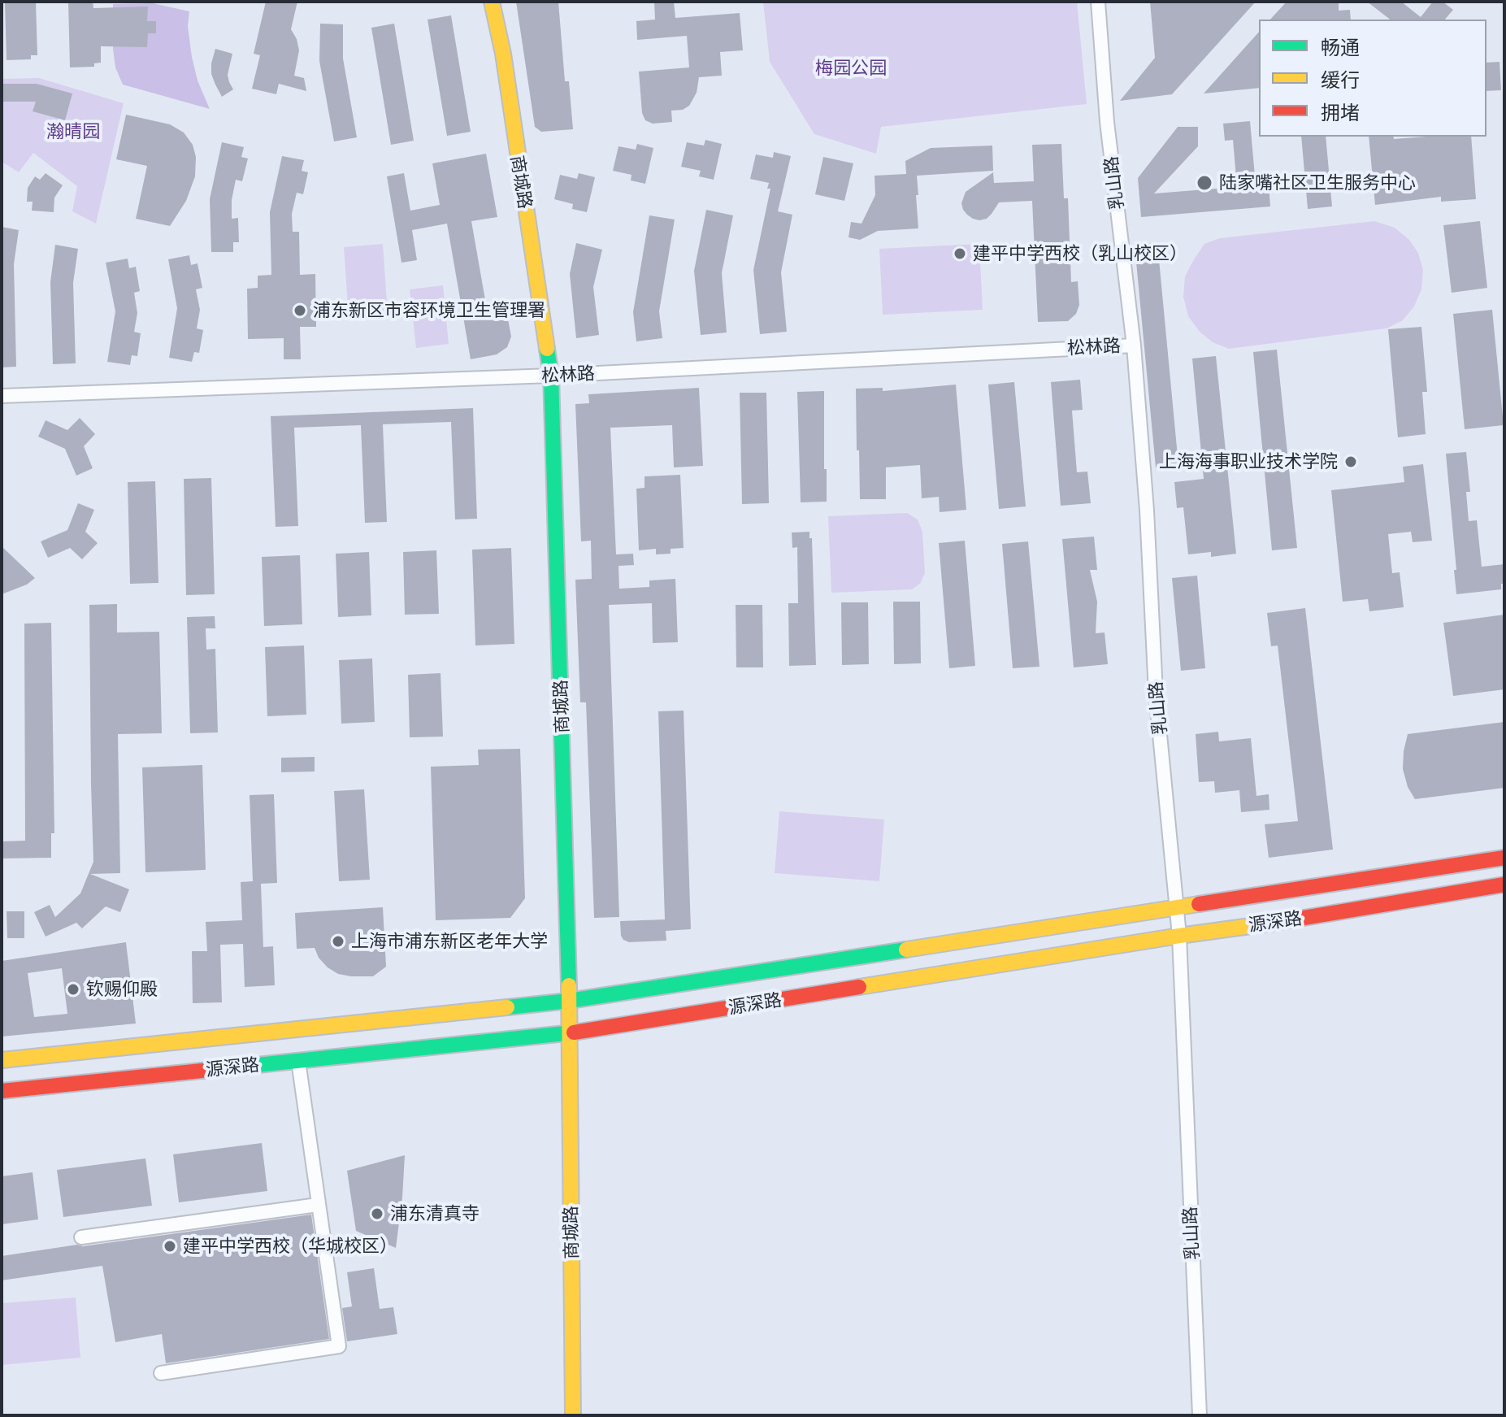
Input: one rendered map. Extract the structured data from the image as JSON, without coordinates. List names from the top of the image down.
{
  "streets": {
    "main road": ["商城路", "源深路"],
    "street": ["乳山路", "松林路"]
  },
  "crossings": [
    ["商城路", "松林路"],
    ["商城路", "源深路"],
    ["乳山路", "松林路"],
    ["乳山路", "源深路"]
  ],
  "parks": ["梅园公园", "瀚晴园"],
  "places": [
    "陆家嘴社区卫生服务中心",
    "建平中学西校（乳山校区）",
    "浦东新区市容环境卫生管理署",
    "上海海事职业技术学院",
    "上海市浦东新区老年大学",
    "钦赐仰殿",
    "浦东清真寺",
    "建平中学西校（华城校区）"
  ],
  "legend": ["畅通", "缓行", "拥堵"]
}
